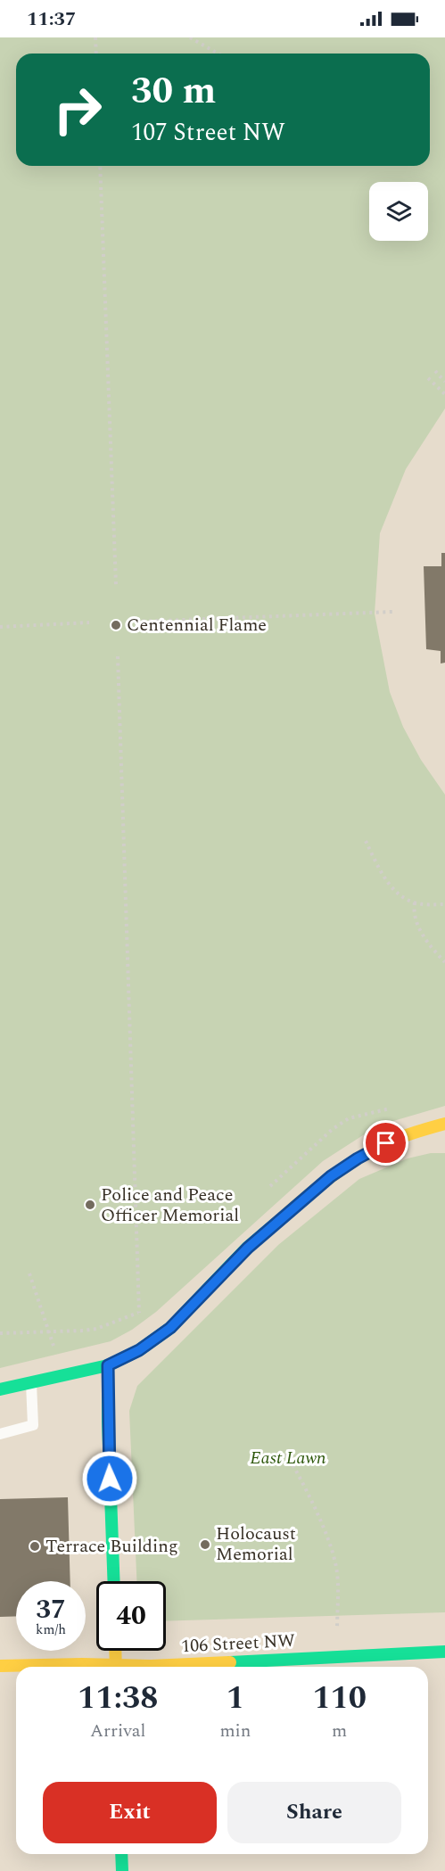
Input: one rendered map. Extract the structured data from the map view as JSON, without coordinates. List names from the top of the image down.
{
  "streets": {
    "street": ["106 Street NW"]
  },
  "parks": ["East Lawn"],
  "places": [
    "Centennial Flame",
    "Police and Peace Officer Memorial",
    "Holocaust Memorial",
    "Terrace Building"
  ],
  "page": {
    "status": "11:37",
    "turn": ["30 m", "107 Street NW"],
    "speed": "37 km/h",
    "limit": "40",
    "eta": [
      "11:38",
      "Arrival",
      "1",
      "min",
      "110",
      "m"
    ],
    "buttons": ["Exit", "Share"]
  }
}
